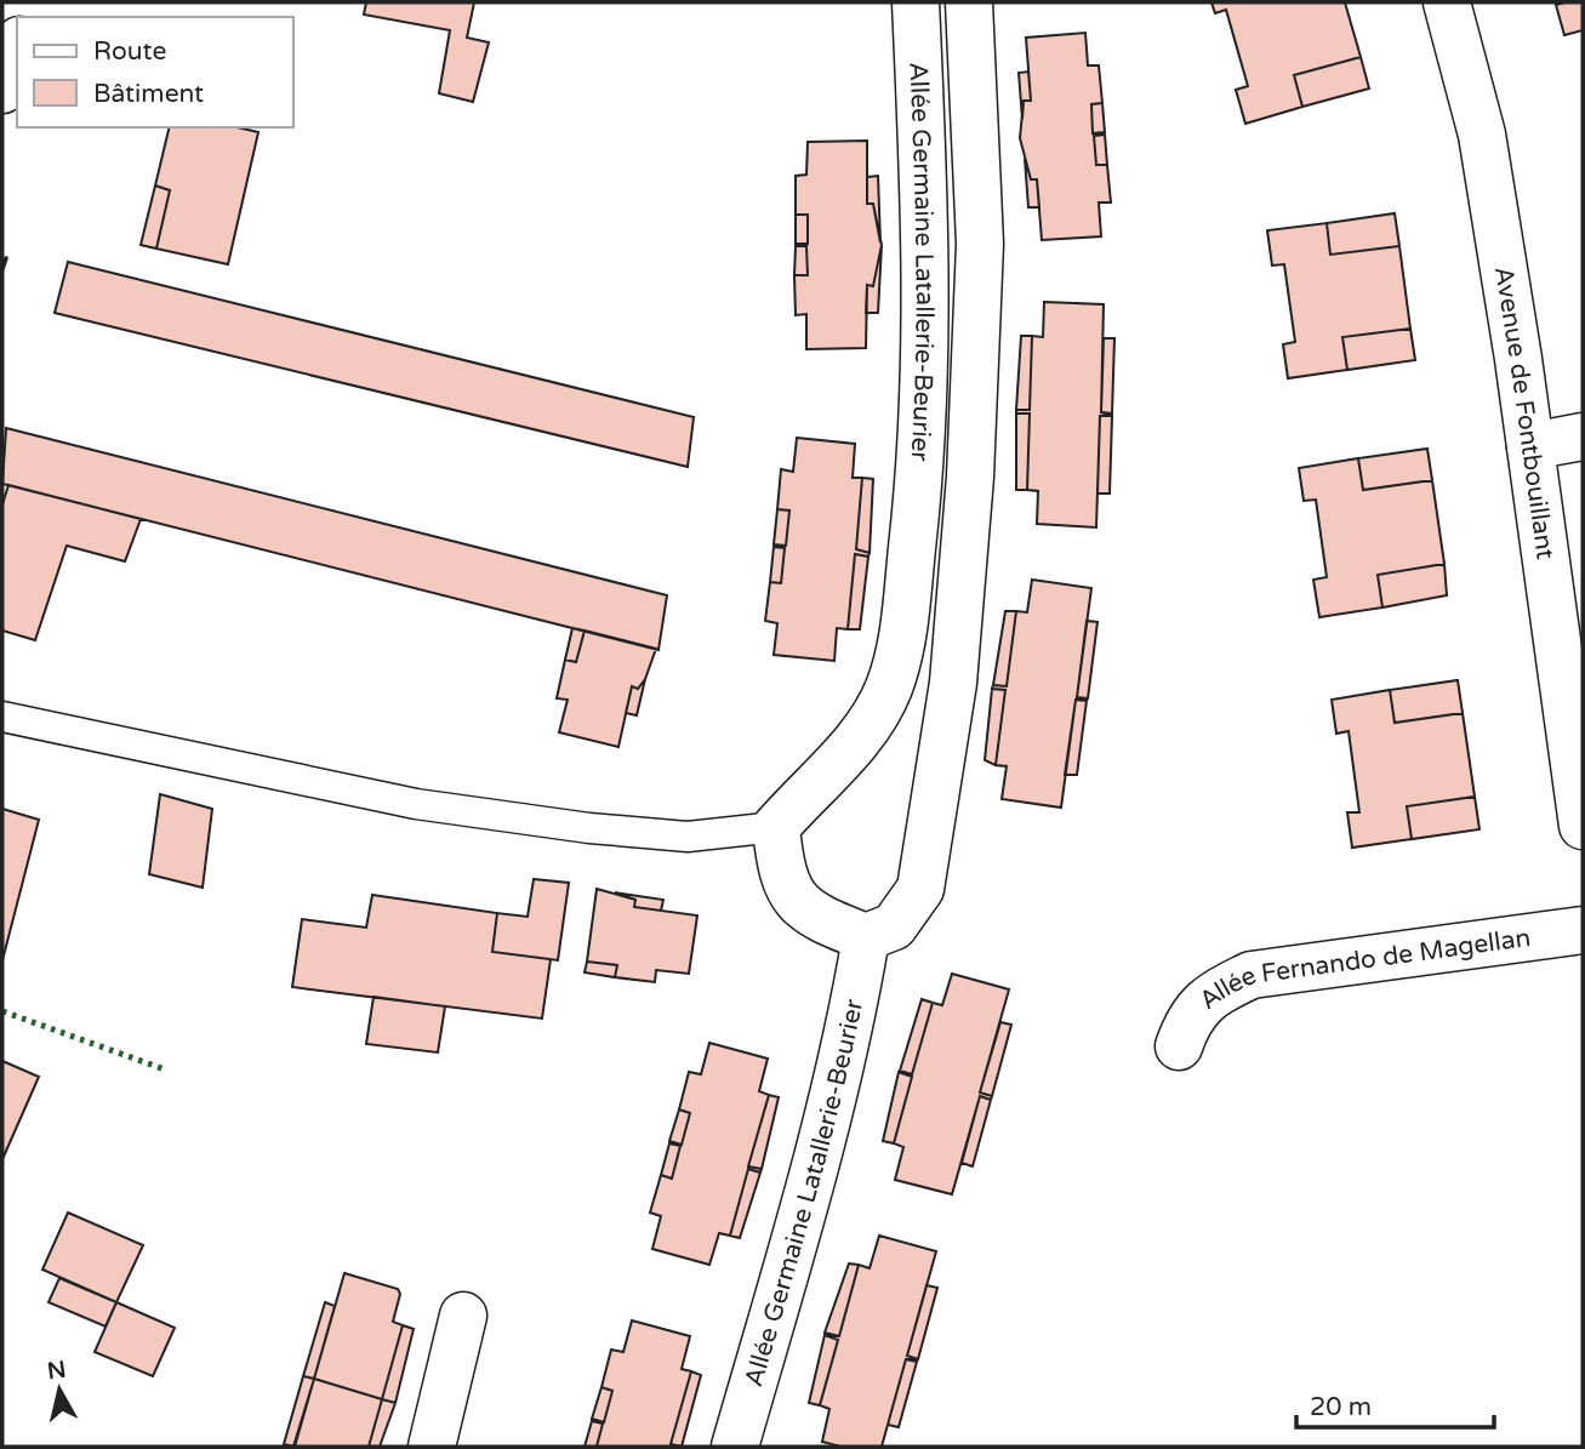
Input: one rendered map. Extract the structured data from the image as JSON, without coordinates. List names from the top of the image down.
{
  "streets": {
    "street": ["Allée Germaine Latallerie-Beurier", "Avenue de Fontbouillant", "Allée Fernando de Magellan"]
  },
  "legend": ["Route", "Bâtiment"],
  "scale_bar": "20 m",
  "north": "top"
}
